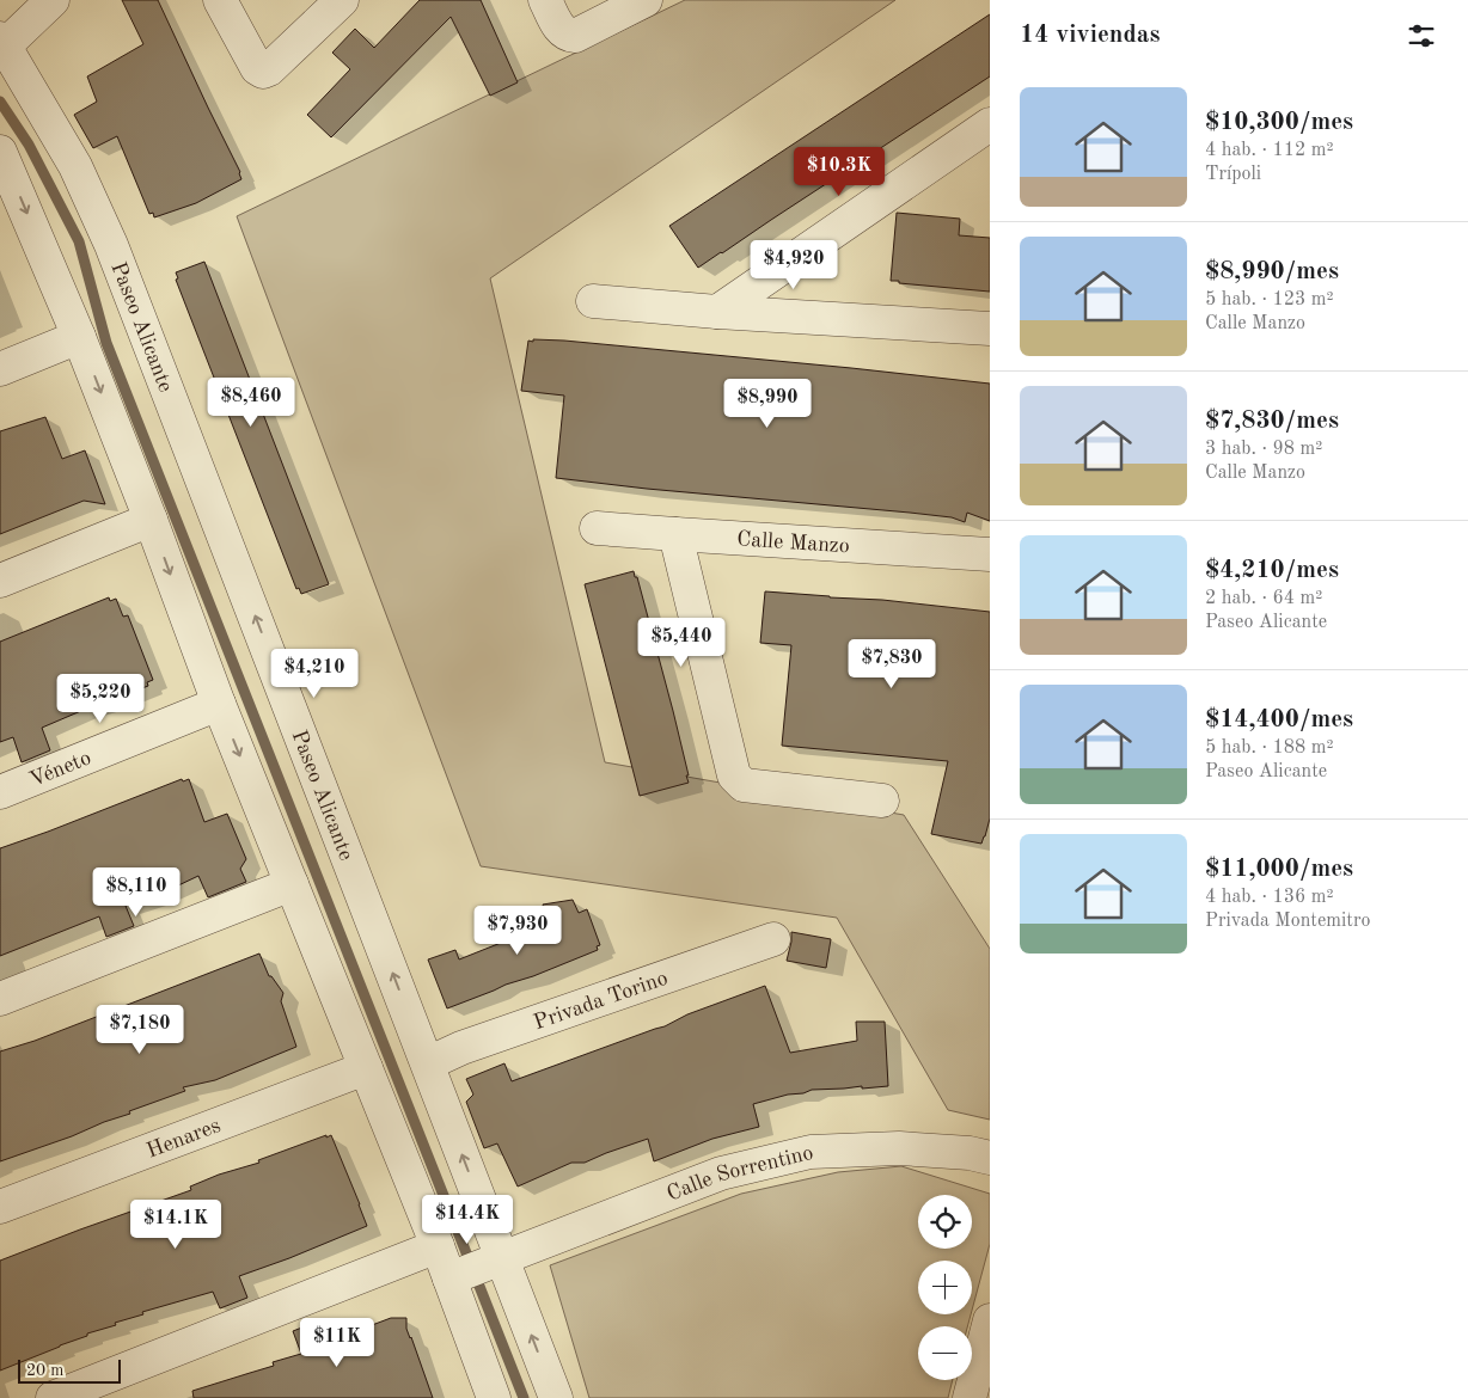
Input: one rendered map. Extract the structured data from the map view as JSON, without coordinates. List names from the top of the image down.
{
  "streets": {
    "street": [
      "Paseo Alicante",
      "Calle Manzo",
      "Véneto",
      "Privada Torino",
      "Henares",
      "Calle Sorrentino"
    ]
  },
  "crossings": [
    ["Paseo Alicante", "Privada Torino"],
    ["Paseo Alicante", "Calle Sorrentino"]
  ],
  "scale_bar": "20 m",
  "page": {
    "heading": "14 viviendas",
    "list": [
      {
        "name": "$10,300/mes",
        "note": "4 hab. · 112 m² · Trípoli"
      },
      {
        "name": "$8,990/mes",
        "note": "5 hab. · 123 m² · Calle Manzo"
      },
      {
        "name": "$7,830/mes",
        "note": "3 hab. · 98 m² · Calle Manzo"
      },
      {
        "name": "$4,210/mes",
        "note": "2 hab. · 64 m² · Paseo Alicante"
      },
      {
        "name": "$14,400/mes",
        "note": "5 hab. · 188 m² · Paseo Alicante"
      },
      {
        "name": "$11,000/mes",
        "note": "4 hab. · 136 m² · Privada Montemitro"
      }
    ],
    "price": [
      "$10.3K",
      "$4,920",
      "$8,460",
      "$8,990",
      "$5,440",
      "$7,830",
      "$4,210",
      "$5,220",
      "$8,110",
      "$7,930",
      "$7,180",
      "$14.4K",
      "$14.1K",
      "$11K"
    ],
    "map_buttons": ["+", "−"],
    "scale": "20 m"
  }
}
